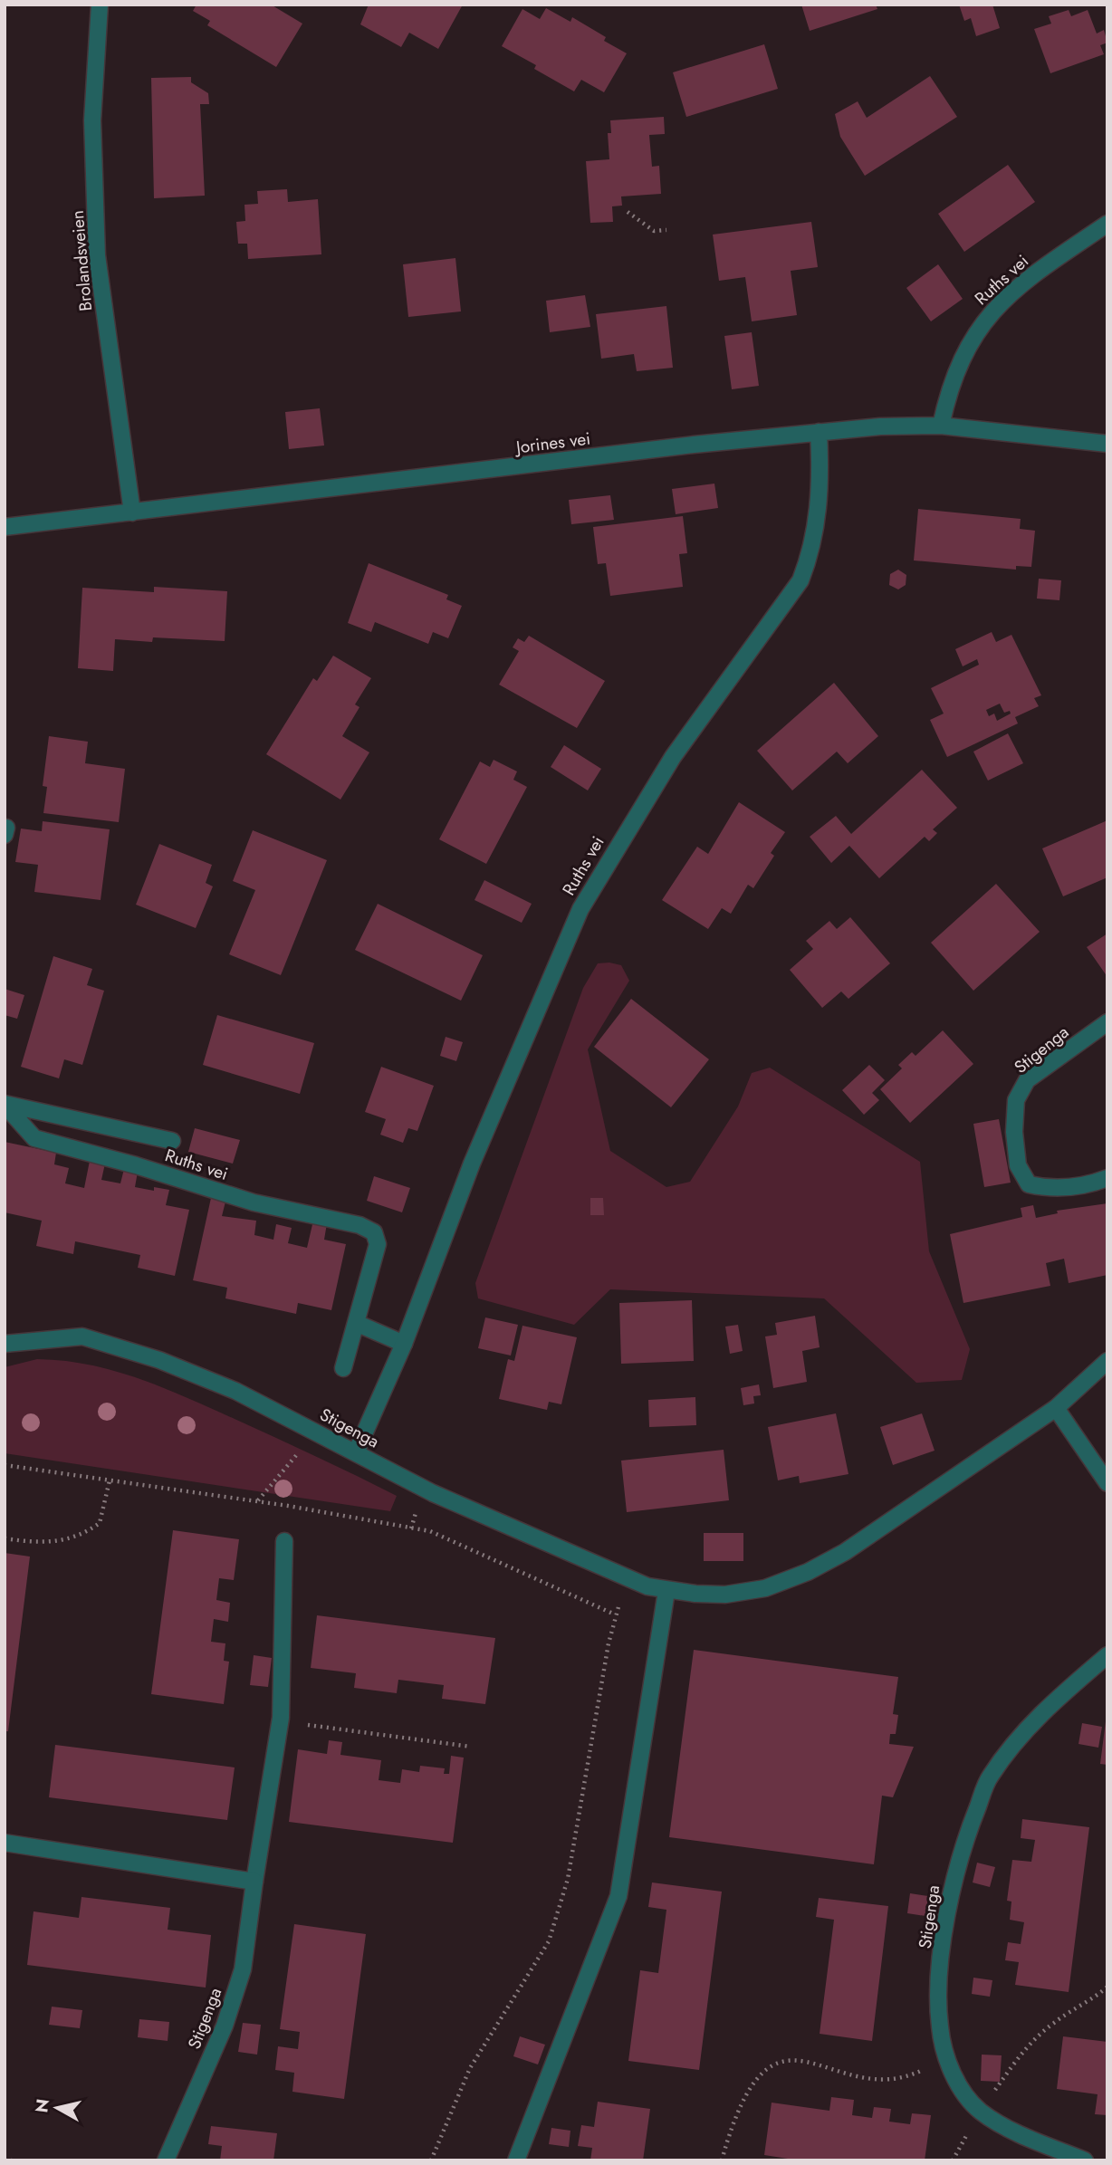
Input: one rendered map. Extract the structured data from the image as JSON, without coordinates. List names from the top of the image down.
{
  "streets": {
    "street": [
      "Brolandsveien",
      "Ruths vei",
      "Jorines vei",
      "Stigenga"
    ]
  },
  "crossings": [
    ["Brolandsveien", "Jorines vei"],
    ["Ruths vei", "Jorines vei"],
    ["Ruths vei", "Stigenga"]
  ],
  "north": "left"
}
